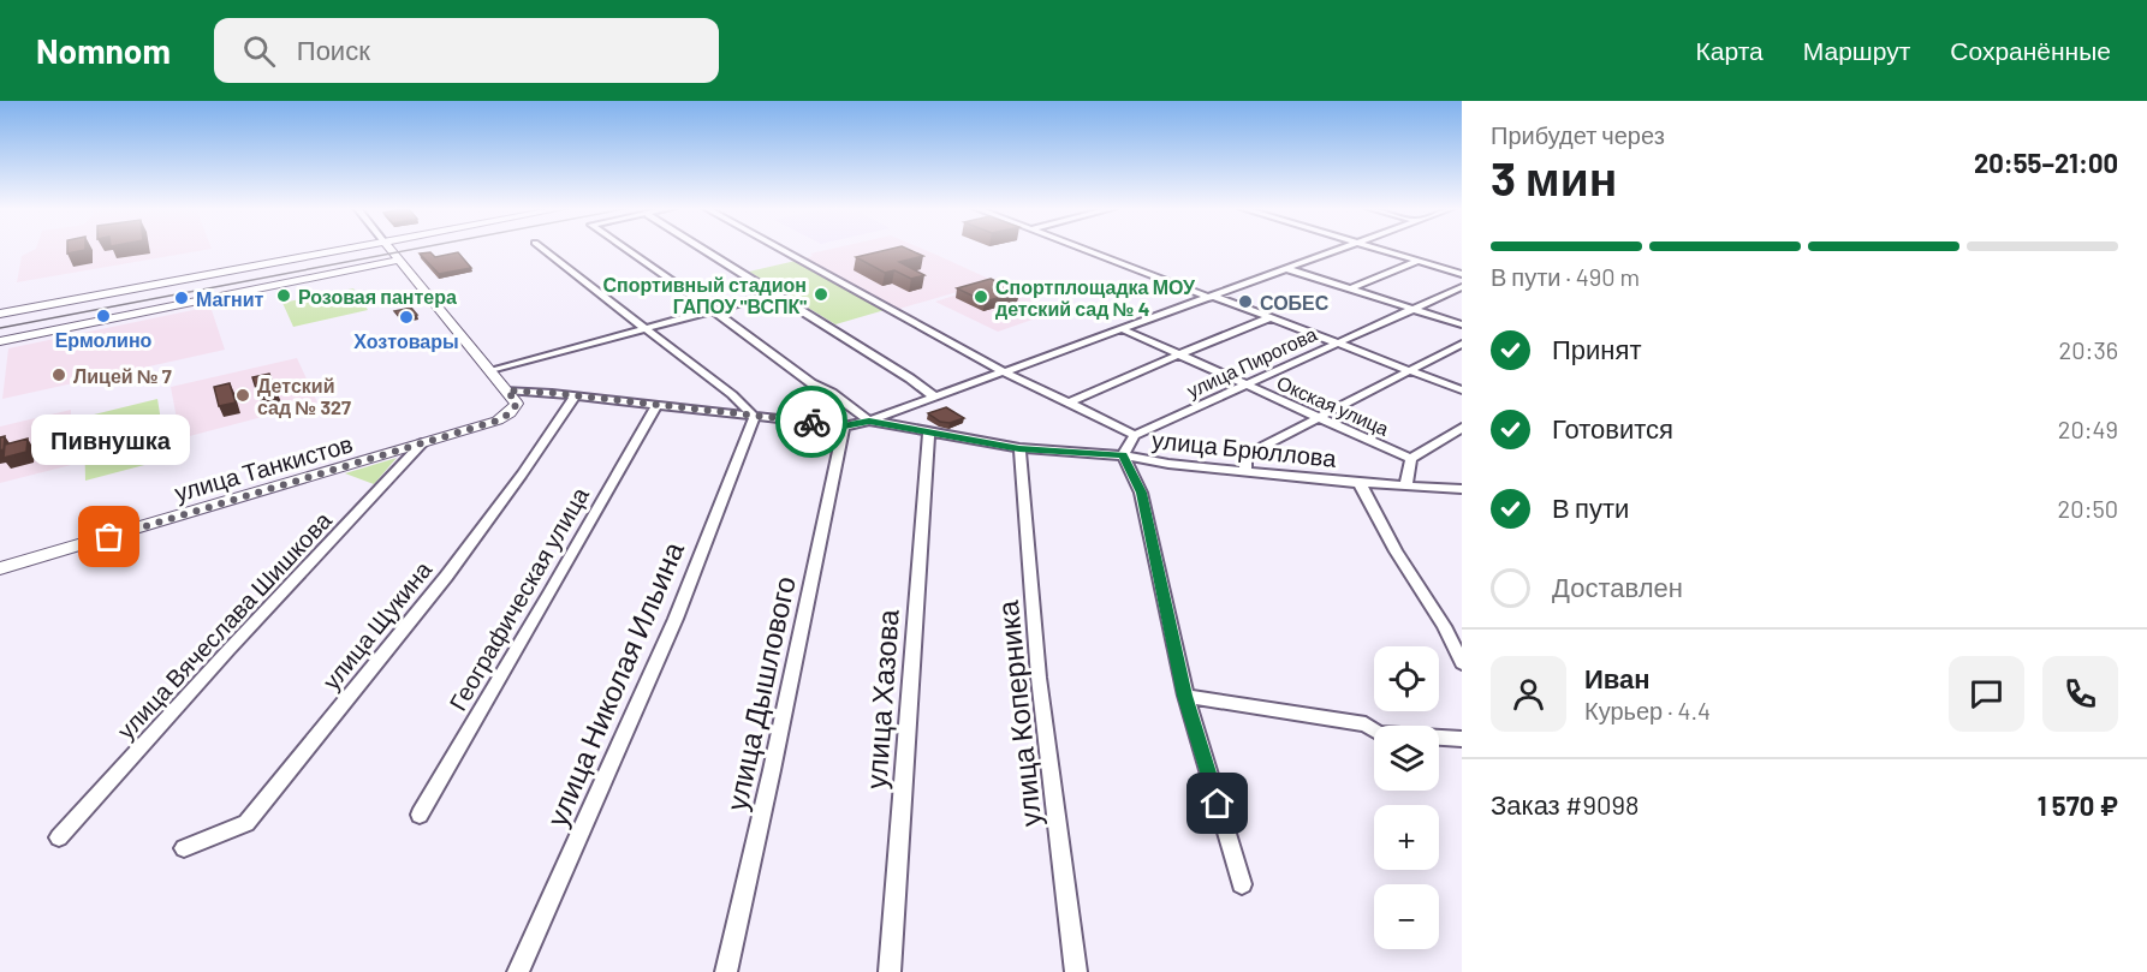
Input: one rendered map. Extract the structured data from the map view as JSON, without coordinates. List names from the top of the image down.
{
  "streets": {
    "main road": ["улица Танкистов"],
    "street": [
      "улица Пирогова",
      "Окская улица",
      "улица Брюллова",
      "Географическая улица",
      "улица Вячеслава Шишкова",
      "улица Щукина",
      "улица Николая Ильина",
      "улица Дышлового",
      "улица Хазова",
      "улица Коперника"
    ]
  },
  "crossings": [
    ["улица Пирогова", "Окская улица"],
    ["улица Брюллова", "улица Танкистов"],
    ["улица Брюллова", "Географическая улица"],
    ["улица Брюллова", "улица Щукина"],
    ["улица Брюллова", "улица Николая Ильина"],
    ["улица Брюллова", "улица Дышлового"],
    ["улица Брюллова", "улица Хазова"],
    ["улица Брюллова", "улица Коперника"],
    ["улица Танкистов", "улица Вячеслава Шишкова"]
  ],
  "places": [
    "Спортивный стадион ГАПОУ \"ВСПК\"",
    "Розовая пантера",
    "Спортплощадка МОУ детский сад № 4",
    "Магнит",
    "СОБЕС",
    "Ермолино",
    "Хозтовары",
    "Лицей № 7",
    "Детский сад № 327",
    "Пивнушка"
  ],
  "page": {
    "header": "Nomnom",
    "search": "Поиск",
    "nav": ["Карта", "Маршрут", "Сохранённые"],
    "heading": ["3 мин", "Прибудет через", "20:55–21:00"],
    "panel": [
      "Иван",
      "Курьер · 4.4",
      "Заказ #9098",
      "1 570 ₽"
    ],
    "bar": "В пути · 490 m",
    "list": [
      ["Принят", "20:36"],
      ["Готовится", "20:49"],
      ["В пути", "20:50"],
      "Доставлен"
    ],
    "bubble": "Пивнушка",
    "map_buttons": ["+", "−"]
  }
}
